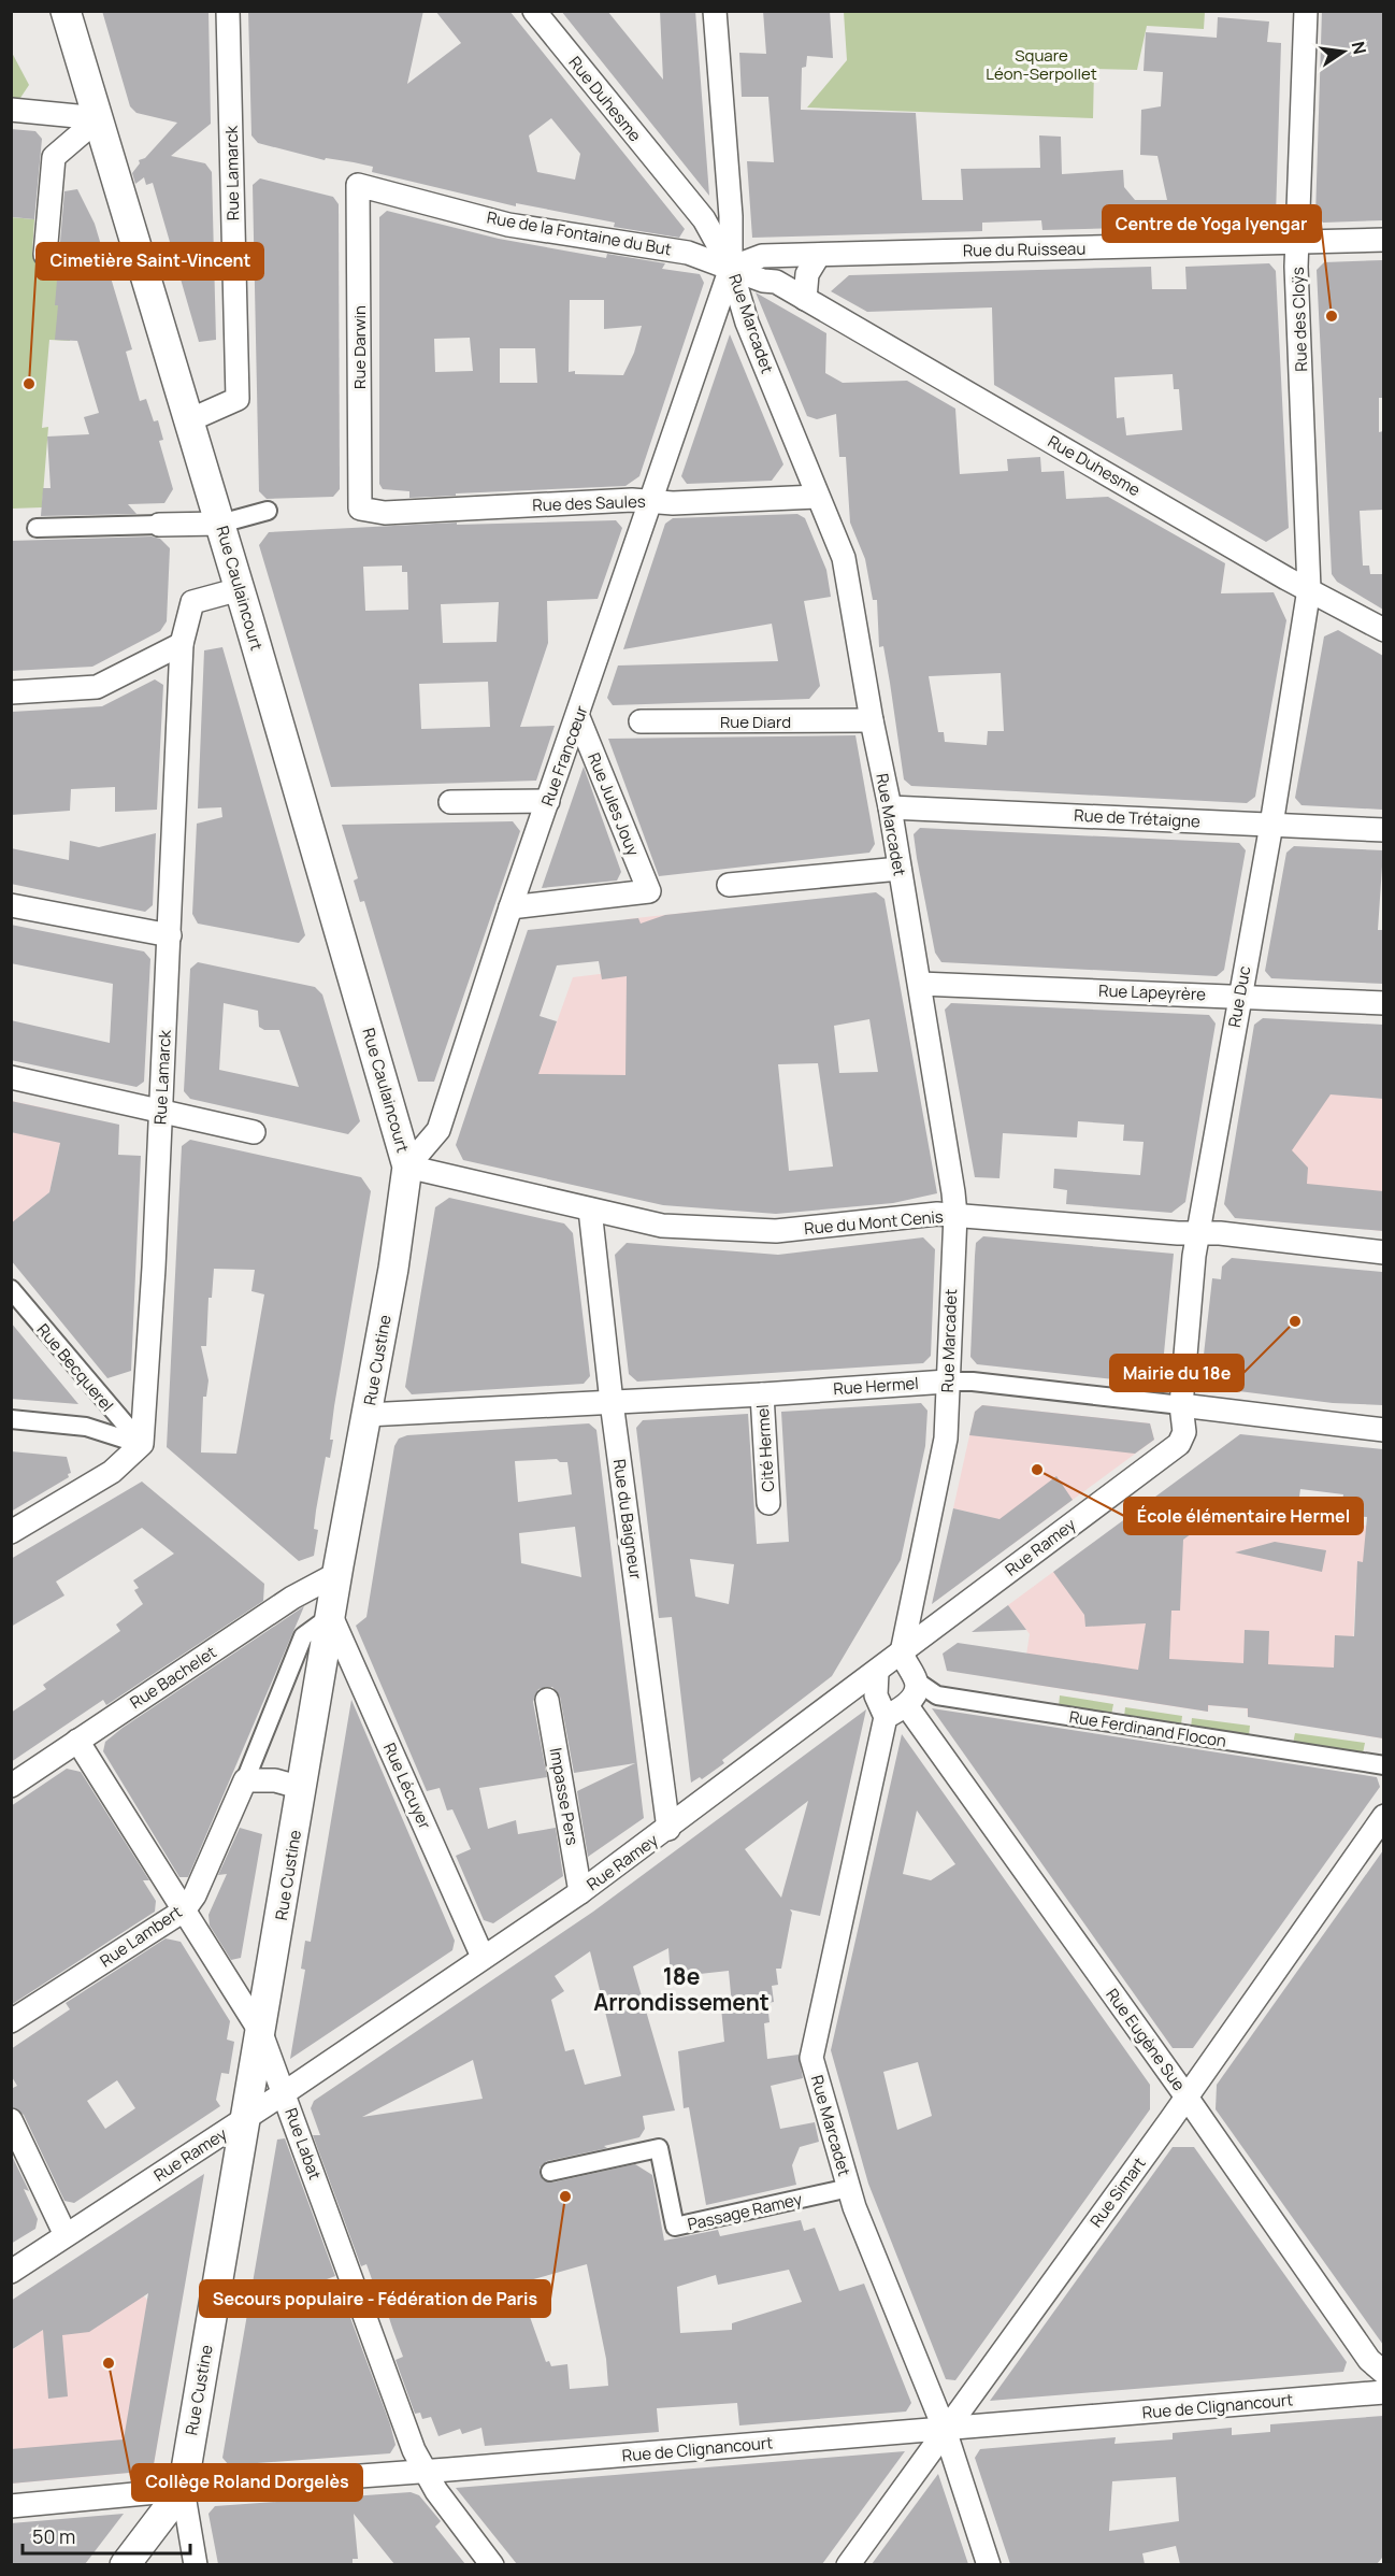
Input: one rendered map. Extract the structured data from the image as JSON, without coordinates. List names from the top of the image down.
{
  "streets": {
    "street": [
      "Rue Duhesme",
      "Rue Lamarck",
      "Rue de la Fontaine du But",
      "Rue du Ruisseau",
      "Rue des Cloÿs",
      "Rue Marcadet",
      "Rue Darwin",
      "Rue des Saules",
      "Rue Caulaincourt",
      "Rue Diard",
      "Rue Francœur",
      "Rue Jules Jouy",
      "Rue de Trétaigne",
      "Rue Lapeyrère",
      "Rue Duc",
      "Rue du Mont Cenis",
      "Rue Custine",
      "Rue Becquerel",
      "Rue Hermel",
      "Cité Hermel",
      "Rue du Baigneur",
      "Rue Ramey",
      "Rue Bachelet",
      "Rue Ferdinand Flocon",
      "Rue Lécuyer",
      "Impasse Pers",
      "Rue Lambert",
      "Rue Eugène Sue",
      "Rue Labat",
      "Rue Simart",
      "Passage Ramey",
      "Rue de Clignancourt"
    ]
  },
  "crossings": [
    ["Rue Duhesme", "Rue de la Fontaine du But"],
    ["Rue Duhesme", "Rue du Ruisseau"],
    ["Rue Duhesme", "Rue des Cloÿs"],
    ["Rue Duhesme", "Rue Marcadet"],
    ["Rue Duhesme", "Rue Francœur"],
    ["Rue Duhesme", "Rue Duc"],
    ["Rue Lamarck", "Rue Caulaincourt"],
    ["Rue Lamarck", "Rue Becquerel"],
    ["Rue de la Fontaine du But", "Rue du Ruisseau"],
    ["Rue de la Fontaine du But", "Rue Marcadet"],
    ["Rue de la Fontaine du But", "Rue Darwin"],
    ["Rue de la Fontaine du But", "Rue Francœur"],
    ["Rue du Ruisseau", "Rue des Cloÿs"],
    ["Rue du Ruisseau", "Rue Marcadet"],
    ["Rue du Ruisseau", "Rue Francœur"],
    ["Rue des Cloÿs", "Rue Duc"],
    ["Rue Marcadet", "Rue des Saules"],
    ["Rue Marcadet", "Rue Diard"],
    ["Rue Marcadet", "Rue Francœur"],
    ["Rue Marcadet", "Rue de Trétaigne"],
    ["Rue Marcadet", "Rue Lapeyrère"],
    ["Rue Marcadet", "Rue du Mont Cenis"],
    ["Rue Marcadet", "Rue Hermel"],
    ["Rue Marcadet", "Rue Ramey"],
    ["Rue Marcadet", "Rue Simart"],
    ["Rue Marcadet", "Passage Ramey"],
    ["Rue Marcadet", "Rue de Clignancourt"],
    ["Rue Darwin", "Rue des Saules"],
    ["Rue des Saules", "Rue Francœur"],
    ["Rue Caulaincourt", "Rue Francœur"],
    ["Rue Caulaincourt", "Rue du Mont Cenis"],
    ["Rue Caulaincourt", "Rue Custine"],
    ["Rue Francœur", "Rue Jules Jouy"],
    ["Rue Francœur", "Rue du Mont Cenis"],
    ["Rue Francœur", "Rue Custine"],
    ["Rue de Trétaigne", "Rue Duc"],
    ["Rue Lapeyrère", "Rue Duc"],
    ["Rue Duc", "Rue du Mont Cenis"],
    ["Rue Duc", "Rue Hermel"],
    ["Rue Duc", "Rue Ramey"],
    ["Rue du Mont Cenis", "Rue Custine"],
    ["Rue du Mont Cenis", "Rue du Baigneur"],
    ["Rue Custine", "Rue Hermel"],
    ["Rue Custine", "Rue Ramey"],
    ["Rue Custine", "Rue Bachelet"],
    ["Rue Custine", "Rue Lécuyer"],
    ["Rue Custine", "Rue Lambert"],
    ["Rue Custine", "Rue Labat"],
    ["Rue Custine", "Rue de Clignancourt"],
    ["Rue Hermel", "Cité Hermel"],
    ["Rue Hermel", "Rue du Baigneur"],
    ["Rue Hermel", "Rue Ramey"],
    ["Rue du Baigneur", "Rue Ramey"],
    ["Rue Ramey", "Rue Lécuyer"],
    ["Rue Ramey", "Impasse Pers"],
    ["Rue Ramey", "Rue Labat"],
    ["Rue Bachelet", "Rue Labat"],
    ["Rue Lécuyer", "Rue Lambert"],
    ["Rue Lambert", "Rue Labat"],
    ["Rue Eugène Sue", "Rue Simart"],
    ["Rue Labat", "Rue de Clignancourt"],
    ["Rue Simart", "Rue de Clignancourt"]
  ],
  "districts": ["18e Arrondissement"],
  "parks": ["Square Léon-Serpollet"],
  "places": [
    "Centre de Yoga Iyengar",
    "Cimetière Saint-Vincent",
    "Mairie du 18e",
    "École élémentaire Hermel",
    "Secours populaire - Fédération de Paris",
    "Collège Roland Dorgelès"
  ],
  "scale_bar": "50 m",
  "north": "right"
}
